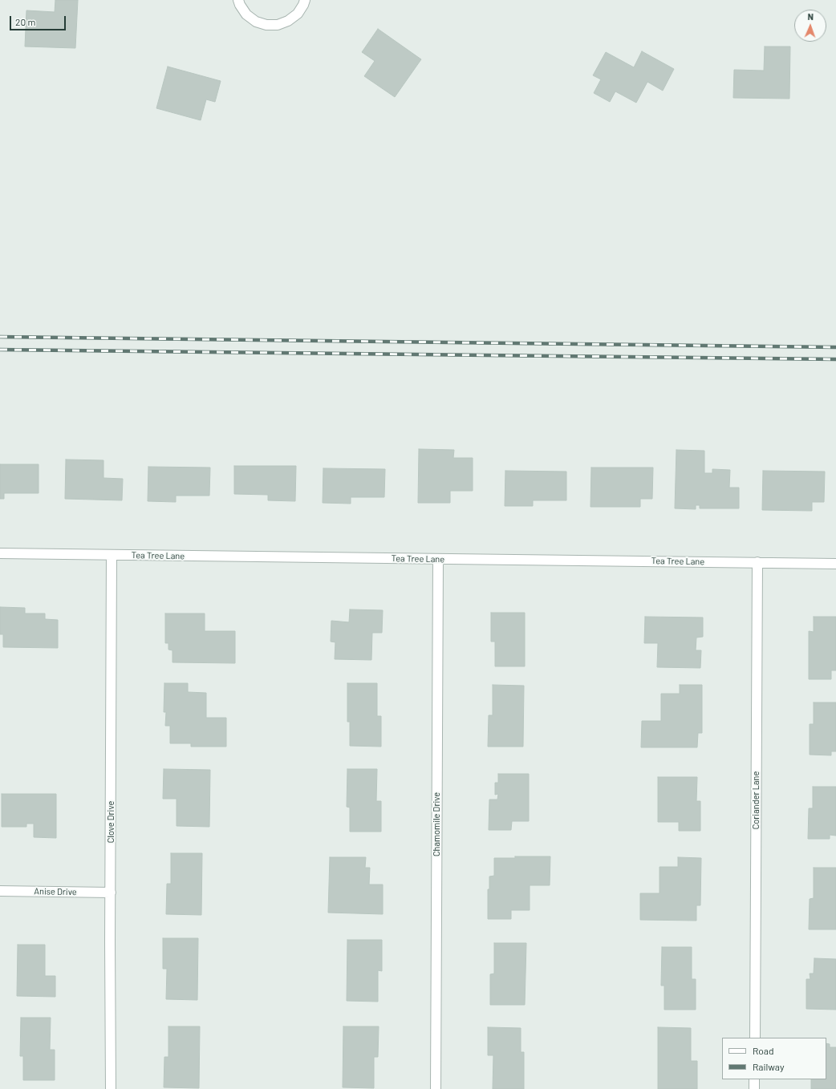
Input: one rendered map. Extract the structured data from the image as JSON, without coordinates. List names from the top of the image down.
{
  "streets": {
    "street": [
      "Tea Tree Lane",
      "Coriander Lane",
      "Clove Drive",
      "Chamomile Drive",
      "Anise Drive"
    ]
  },
  "crossings": [
    ["Tea Tree Lane", "Coriander Lane"],
    ["Tea Tree Lane", "Clove Drive"],
    ["Tea Tree Lane", "Chamomile Drive"],
    ["Clove Drive", "Anise Drive"]
  ],
  "legend": ["Road", "Railway"],
  "scale_bar": "20 m",
  "north": "top"
}
